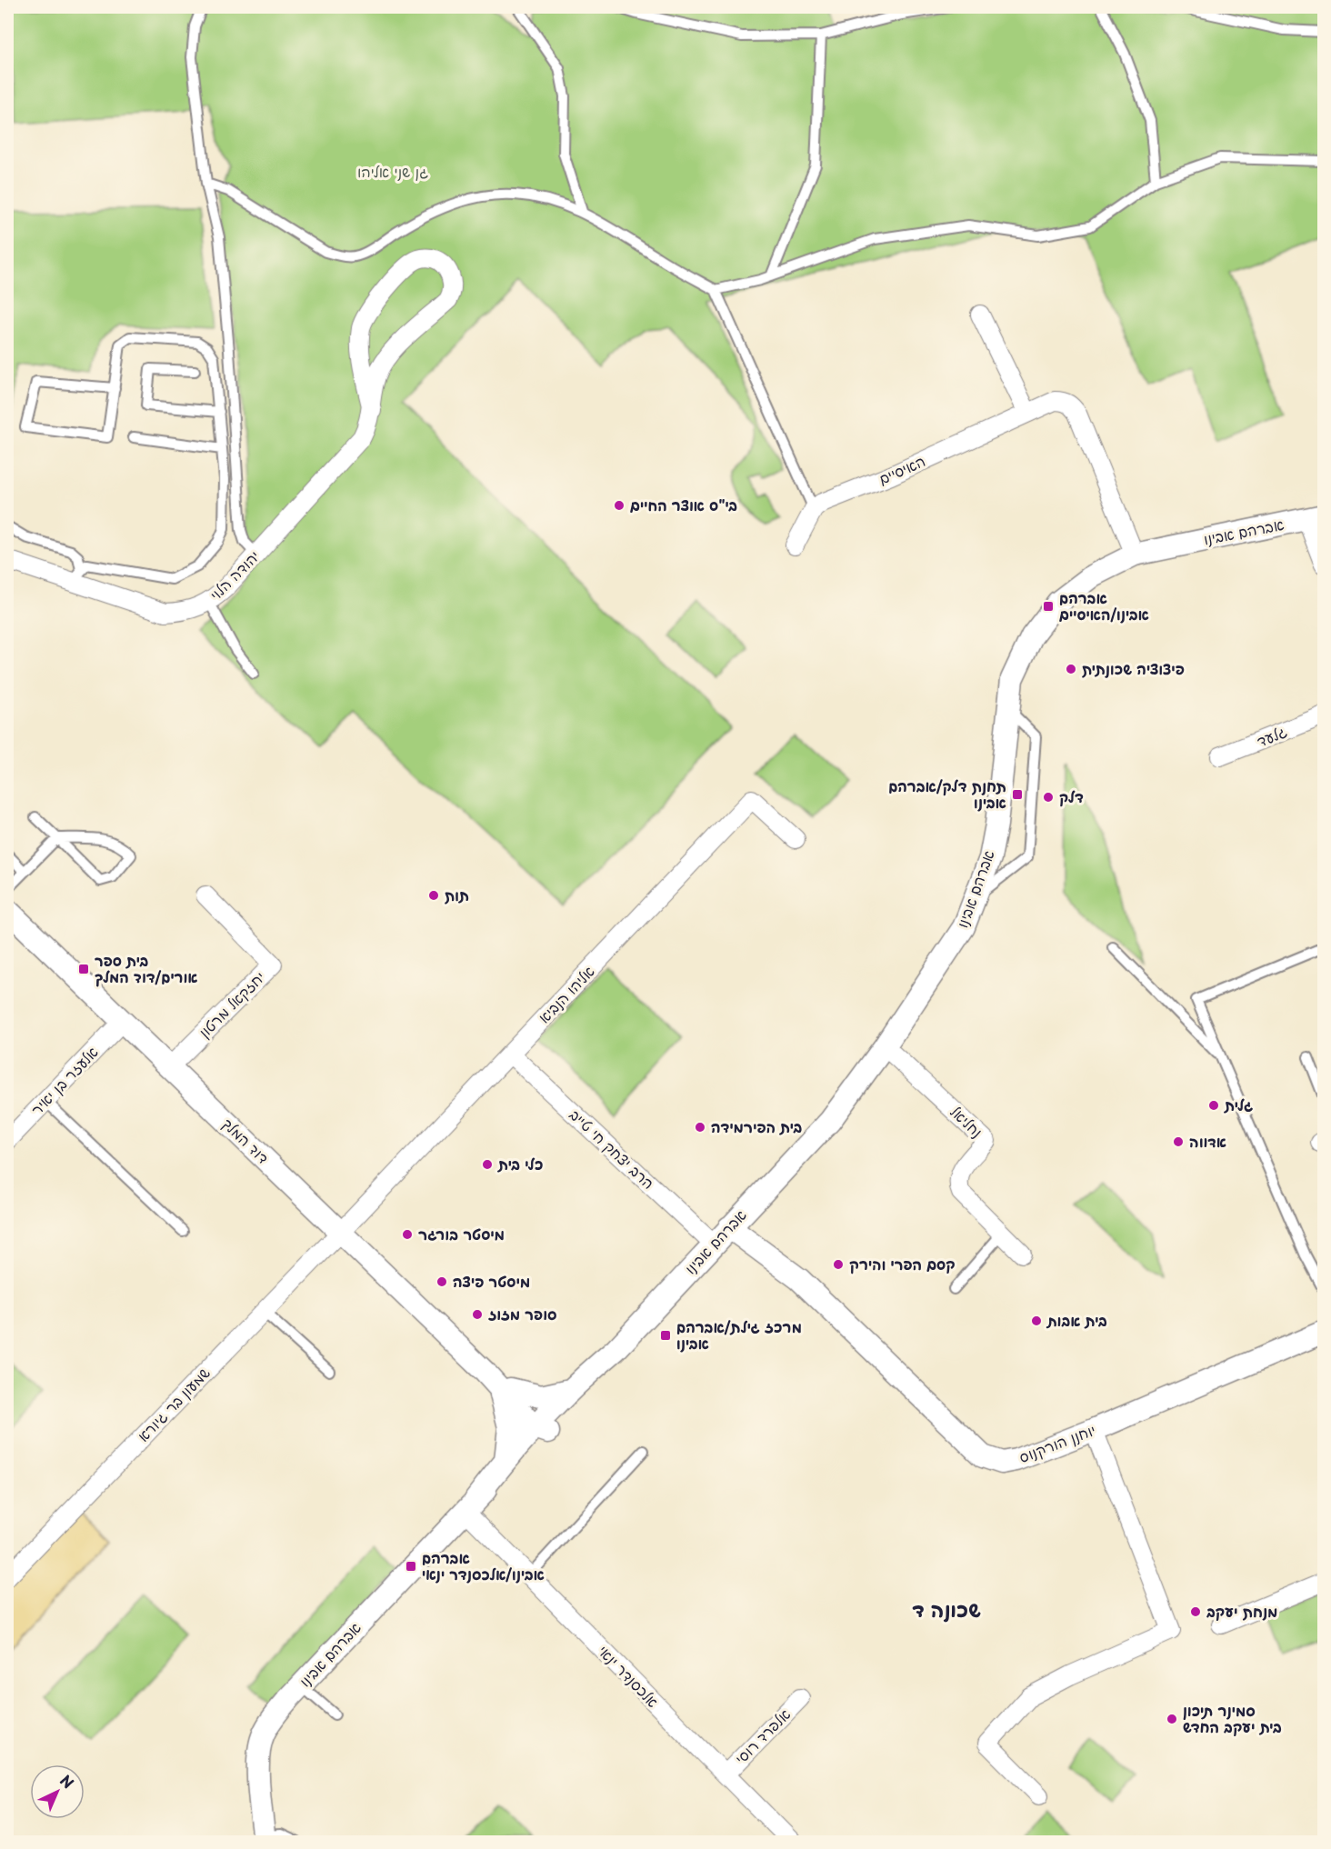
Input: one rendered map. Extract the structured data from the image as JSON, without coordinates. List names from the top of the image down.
{
  "streets": {
    "street": [
      "האיסיים",
      "אברהם אבינו",
      "יהודה הלוי",
      "גלעד",
      "אליהו הנביא",
      "יחזקאל מרטון",
      "אלעזר בן יאיר",
      "נחליאל",
      "דוד המלך",
      "הרב יצחק חי טייב",
      "שמעון בר גיורא",
      "יוחנן הורקנוס",
      "אלכסנדר ינאי",
      "אלפרד רוסי"
    ]
  },
  "crossings": [
    ["האיסיים", "אברהם אבינו"],
    ["אברהם אבינו", "נחליאל"],
    ["אברהם אבינו", "דוד המלך"],
    ["אברהם אבינו", "הרב יצחק חי טייב"],
    ["אברהם אבינו", "יוחנן הורקנוס"],
    ["אברהם אבינו", "אלכסנדר ינאי"],
    ["אליהו הנביא", "דוד המלך"],
    ["אליהו הנביא", "הרב יצחק חי טייב"],
    ["אליהו הנביא", "שמעון בר גיורא"],
    ["יחזקאל מרטון", "דוד המלך"],
    ["אלעזר בן יאיר", "דוד המלך"],
    ["דוד המלך", "שמעון בר גיורא"],
    ["אלכסנדר ינאי", "אלפרד רוסי"]
  ],
  "districts": ["שכונה ד"],
  "parks": ["גן שני אליהו"],
  "places": {
    "other": [
      "בי\"ס אוצר החיים",
      "פיצוציה שכונתית",
      "דלק",
      "תות",
      "גלית",
      "בית הפירמידה",
      "אדווה",
      "כלי בית",
      "מיסטר בורגר",
      "קסם הפרי והירק",
      "מיסטר פיצה",
      "סופר מזוז",
      "בית אבות",
      "מנחת יעקב",
      "סמינר תיכון בית יעקב החדש"
    ],
    "transit": [
      "אברהם אבינו/האיסיים",
      "תחנת דלק/אברהם אבינו",
      "בית ספר אורים/דוד המלך",
      "מרכז גילת/אברהם אבינו",
      "אברהם אבינו/אלכסנדר ינאי"
    ]
  },
  "north": "top right"
}
